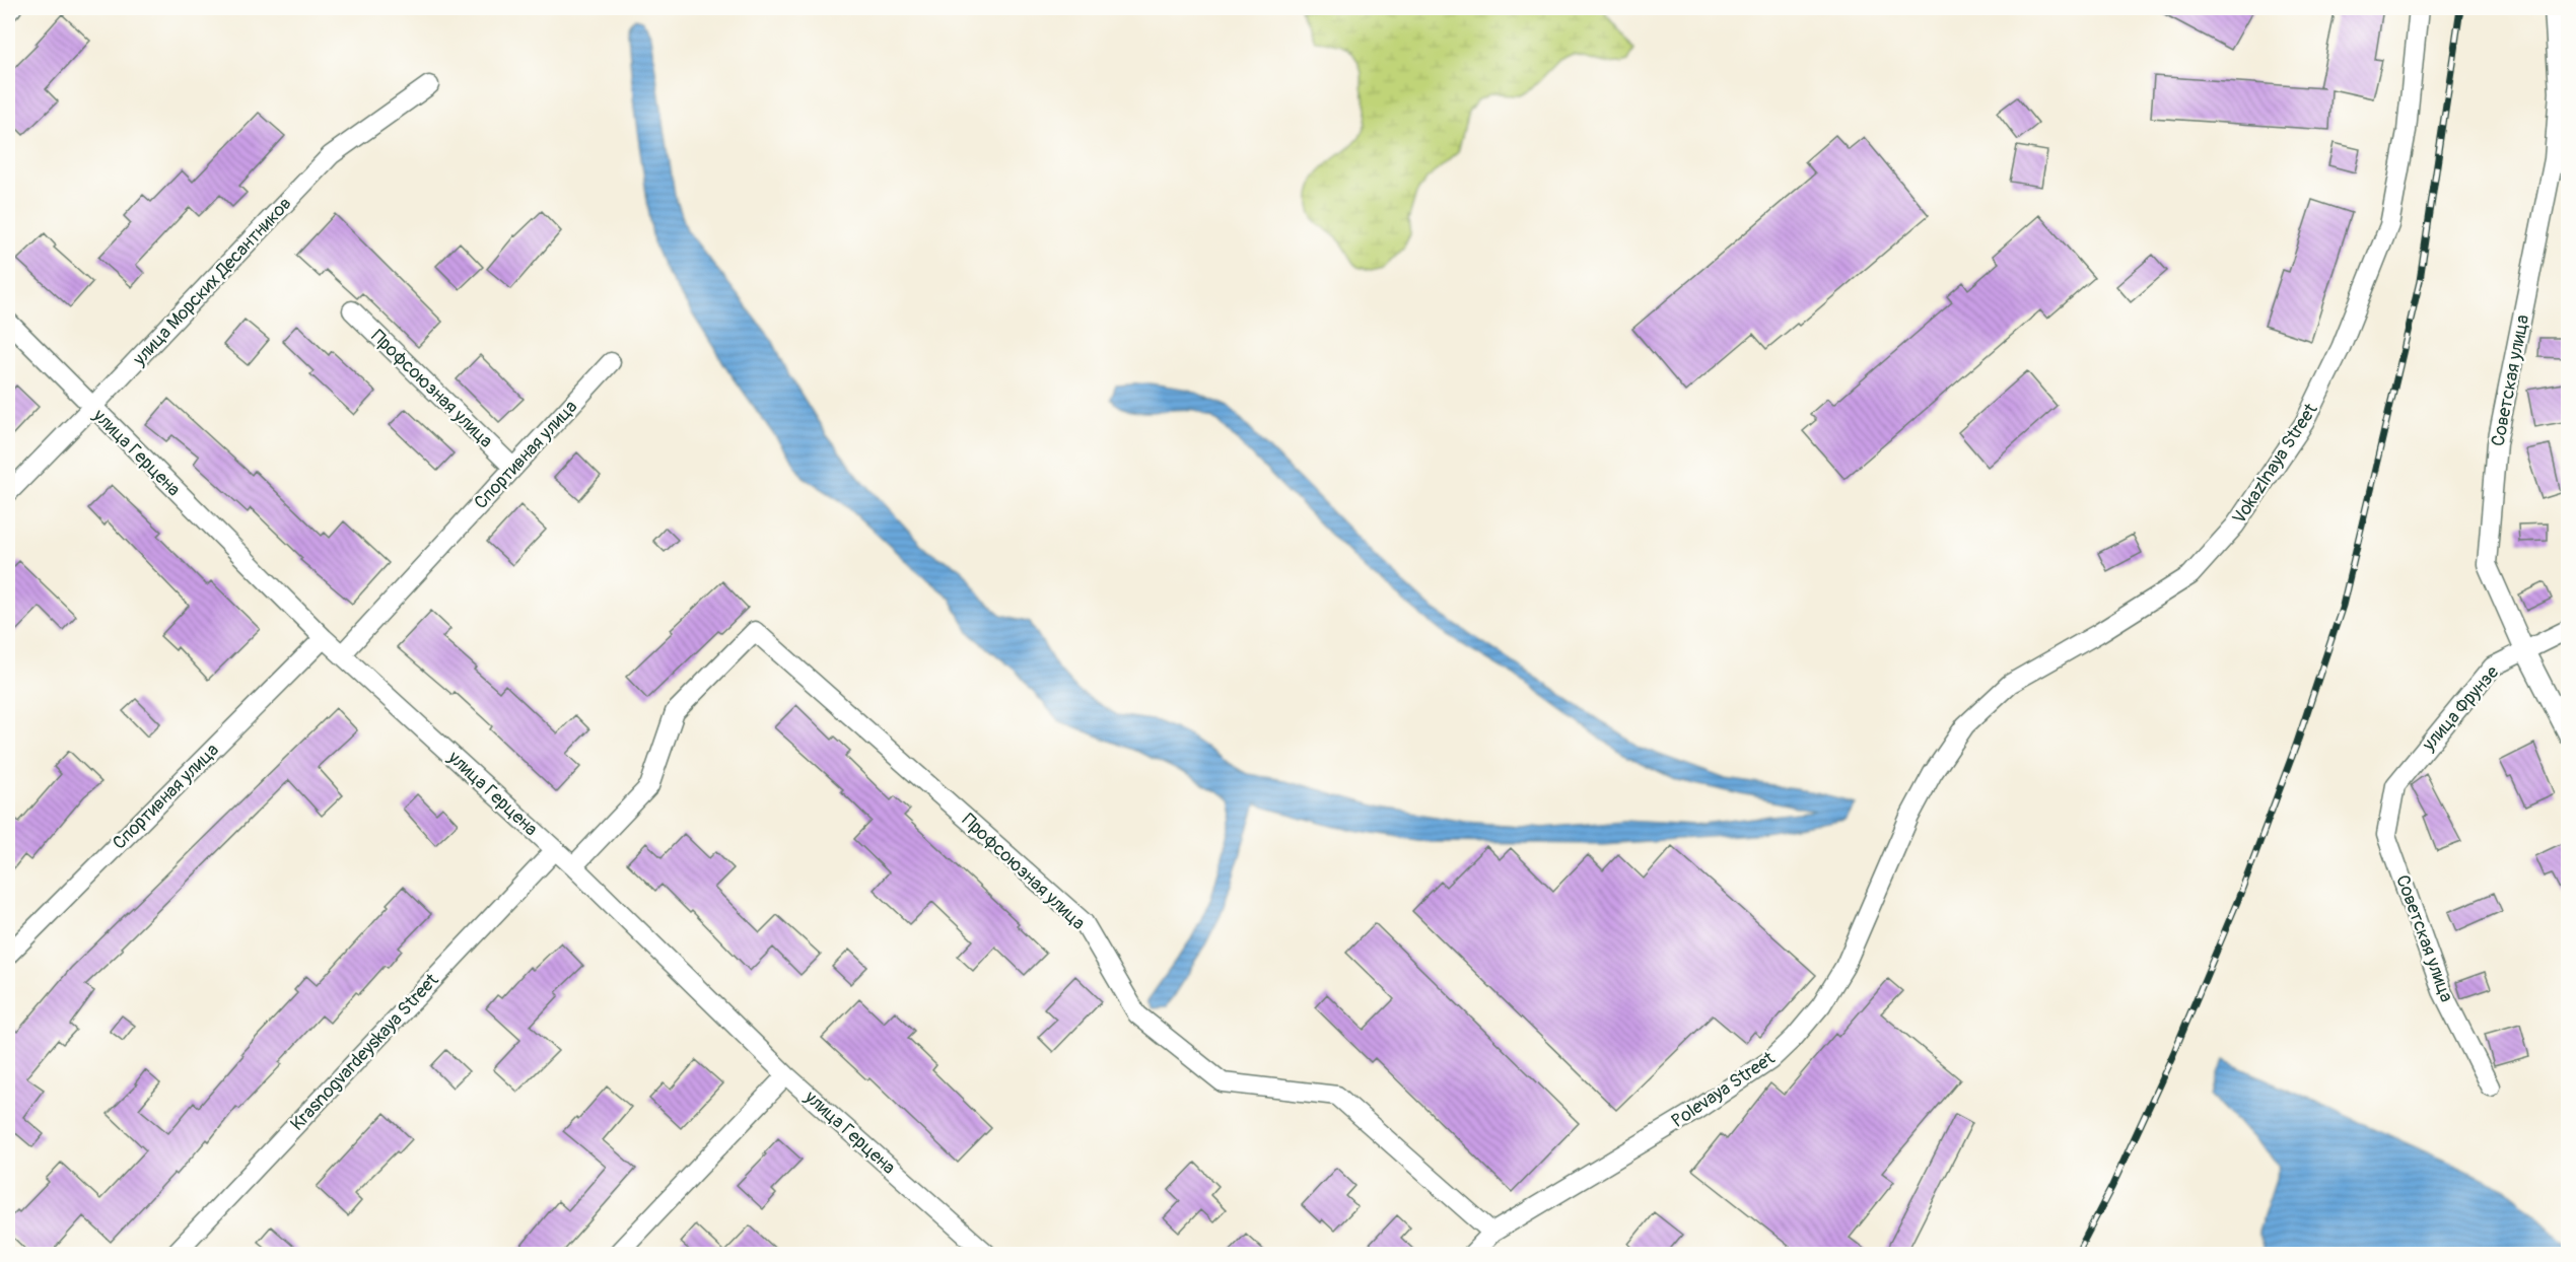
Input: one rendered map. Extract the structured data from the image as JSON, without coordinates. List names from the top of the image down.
{
  "streets": {
    "street": [
      "улица Морских Десантников",
      "Советская улица",
      "Профсоюзная улица",
      "улица Герцена",
      "Спортивная улица",
      "Vokazlnaya Street",
      "улица Фрунзе",
      "Krasnogvardeyskaya Street",
      "Polevaya Street"
    ]
  },
  "crossings": [
    ["улица Морских Десантников", "улица Герцена"],
    ["Советская улица", "улица Фрунзе"],
    ["Профсоюзная улица", "улица Герцена"],
    ["Профсоюзная улица", "Спортивная улица"],
    ["Профсоюзная улица", "Polevaya Street"],
    ["улица Герцена", "Спортивная улица"],
    ["улица Герцена", "Krasnogvardeyskaya Street"],
    ["Vokazlnaya Street", "Polevaya Street"]
  ]
}
